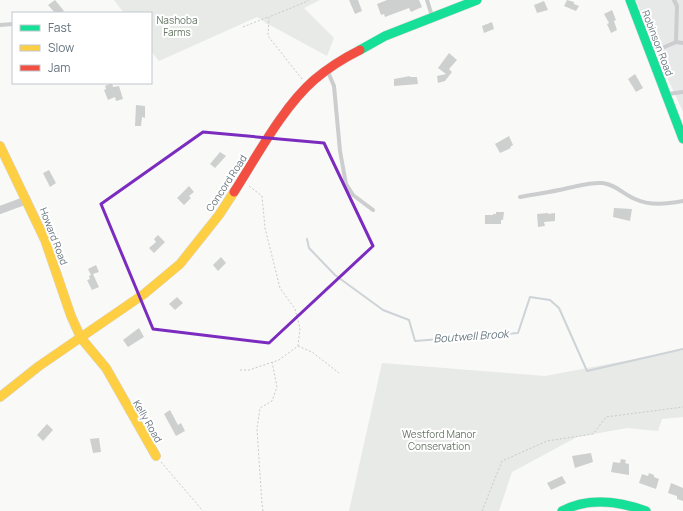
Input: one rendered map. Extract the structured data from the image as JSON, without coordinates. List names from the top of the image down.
{
  "streets": {
    "main road": [
      "Robinson Road",
      "Concord Road",
      "Howard Road",
      "Kelly Road"
    ]
  },
  "crossings": [
    ["Concord Road", "Howard Road"],
    ["Concord Road", "Kelly Road"],
    ["Howard Road", "Kelly Road"]
  ],
  "water": ["Boutwell Brook"],
  "parks": ["Nashoba Farms", "Westford Manor Conservation"],
  "legend": ["Fast", "Slow", "Jam"]
}
